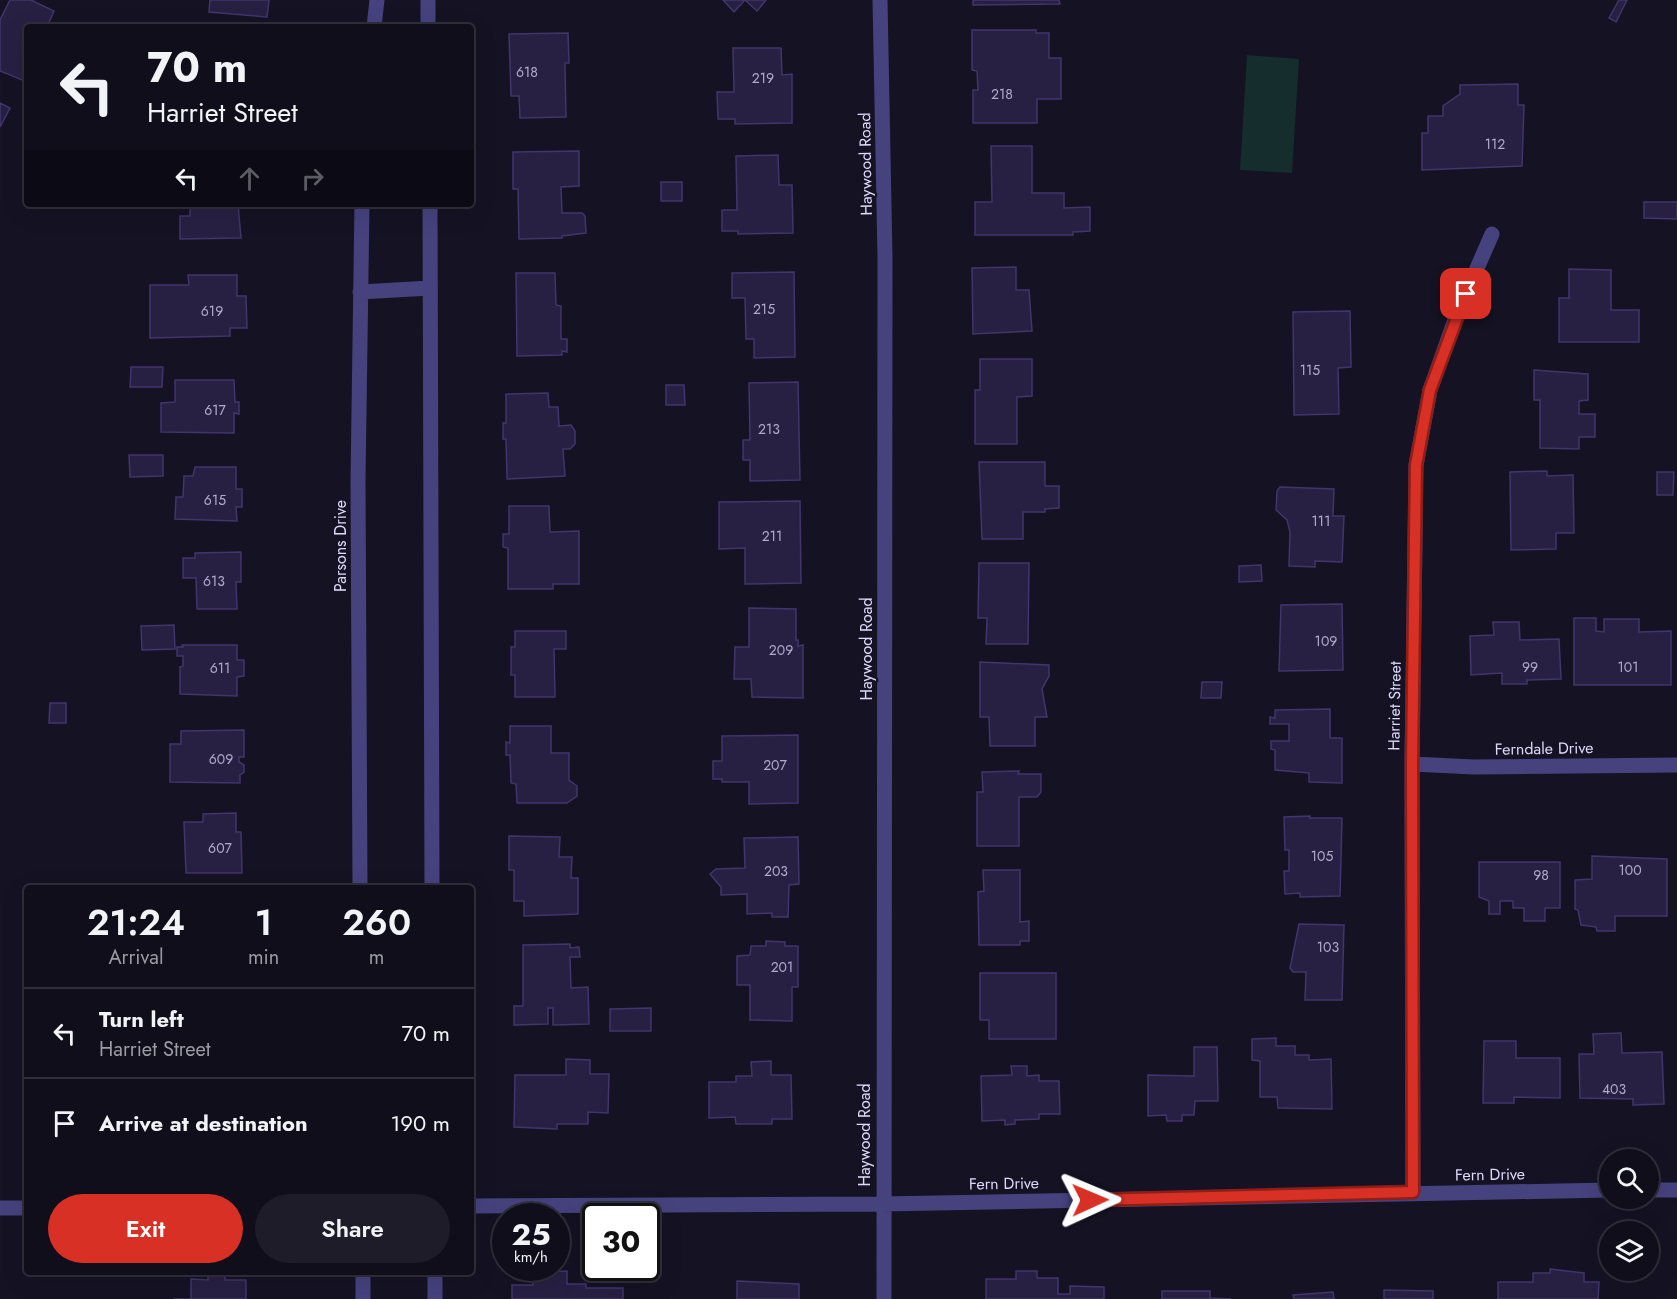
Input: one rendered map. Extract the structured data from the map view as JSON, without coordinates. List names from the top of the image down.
{
  "streets": {
    "street": [
      "Haywood Road",
      "Parsons Drive",
      "Harriet Street",
      "Ferndale Drive",
      "Fern Drive"
    ]
  },
  "crossings": [
    ["Haywood Road", "Fern Drive"],
    ["Harriet Street", "Ferndale Drive"],
    ["Harriet Street", "Fern Drive"]
  ],
  "house_numbers": [
    "618",
    "219",
    "218",
    "112",
    "215",
    "619",
    "115",
    "617",
    "213",
    "615",
    "111",
    "211",
    "613",
    "109",
    "209",
    "99",
    "101",
    "611",
    "609",
    "207",
    "607",
    "105",
    "100",
    "203",
    "98",
    "103",
    "201",
    "403"
  ],
  "page": {
    "turn": ["70 m", "Harriet Street"],
    "eta": [
      "21:24",
      "Arrival",
      "1",
      "min",
      "260",
      "m"
    ],
    "list": [
      {
        "name": "Turn left",
        "note": "Harriet Street",
        "value": "70 m"
      },
      {
        "name": "Arrive at destination",
        "value": "190 m"
      }
    ],
    "buttons": ["Exit", "Share"],
    "speed": "25 km/h",
    "limit": "30"
  }
}
